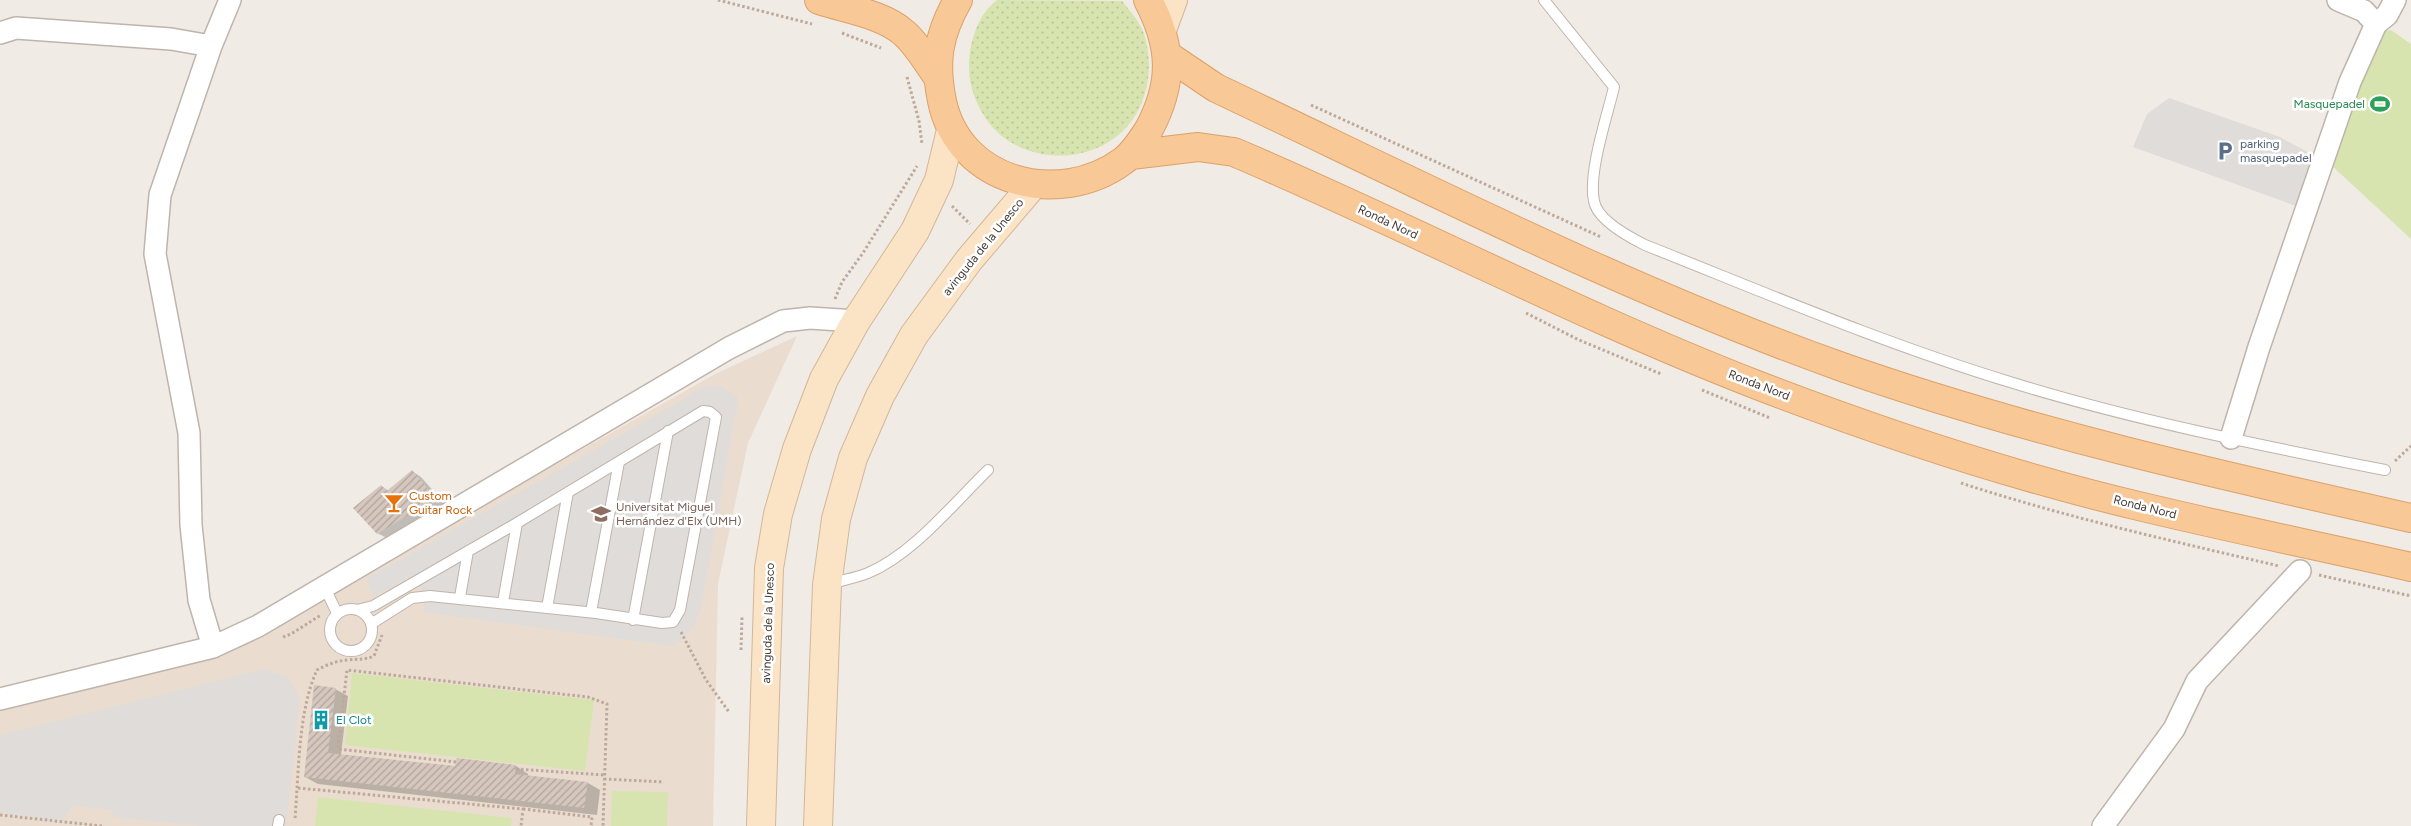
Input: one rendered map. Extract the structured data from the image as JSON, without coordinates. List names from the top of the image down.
{
  "streets": {
    "main road": ["Ronda Nord", "avinguda de la Unesco"]
  },
  "places": {
    "sports": ["Masquepadel"],
    "parking": ["parking masquepadel"],
    "bar": ["Custom Guitar Rock"],
    "school or university": ["Universitat Miguel Hernández d'Elx (UMH)"],
    "building": ["El Clot"]
  }
}
